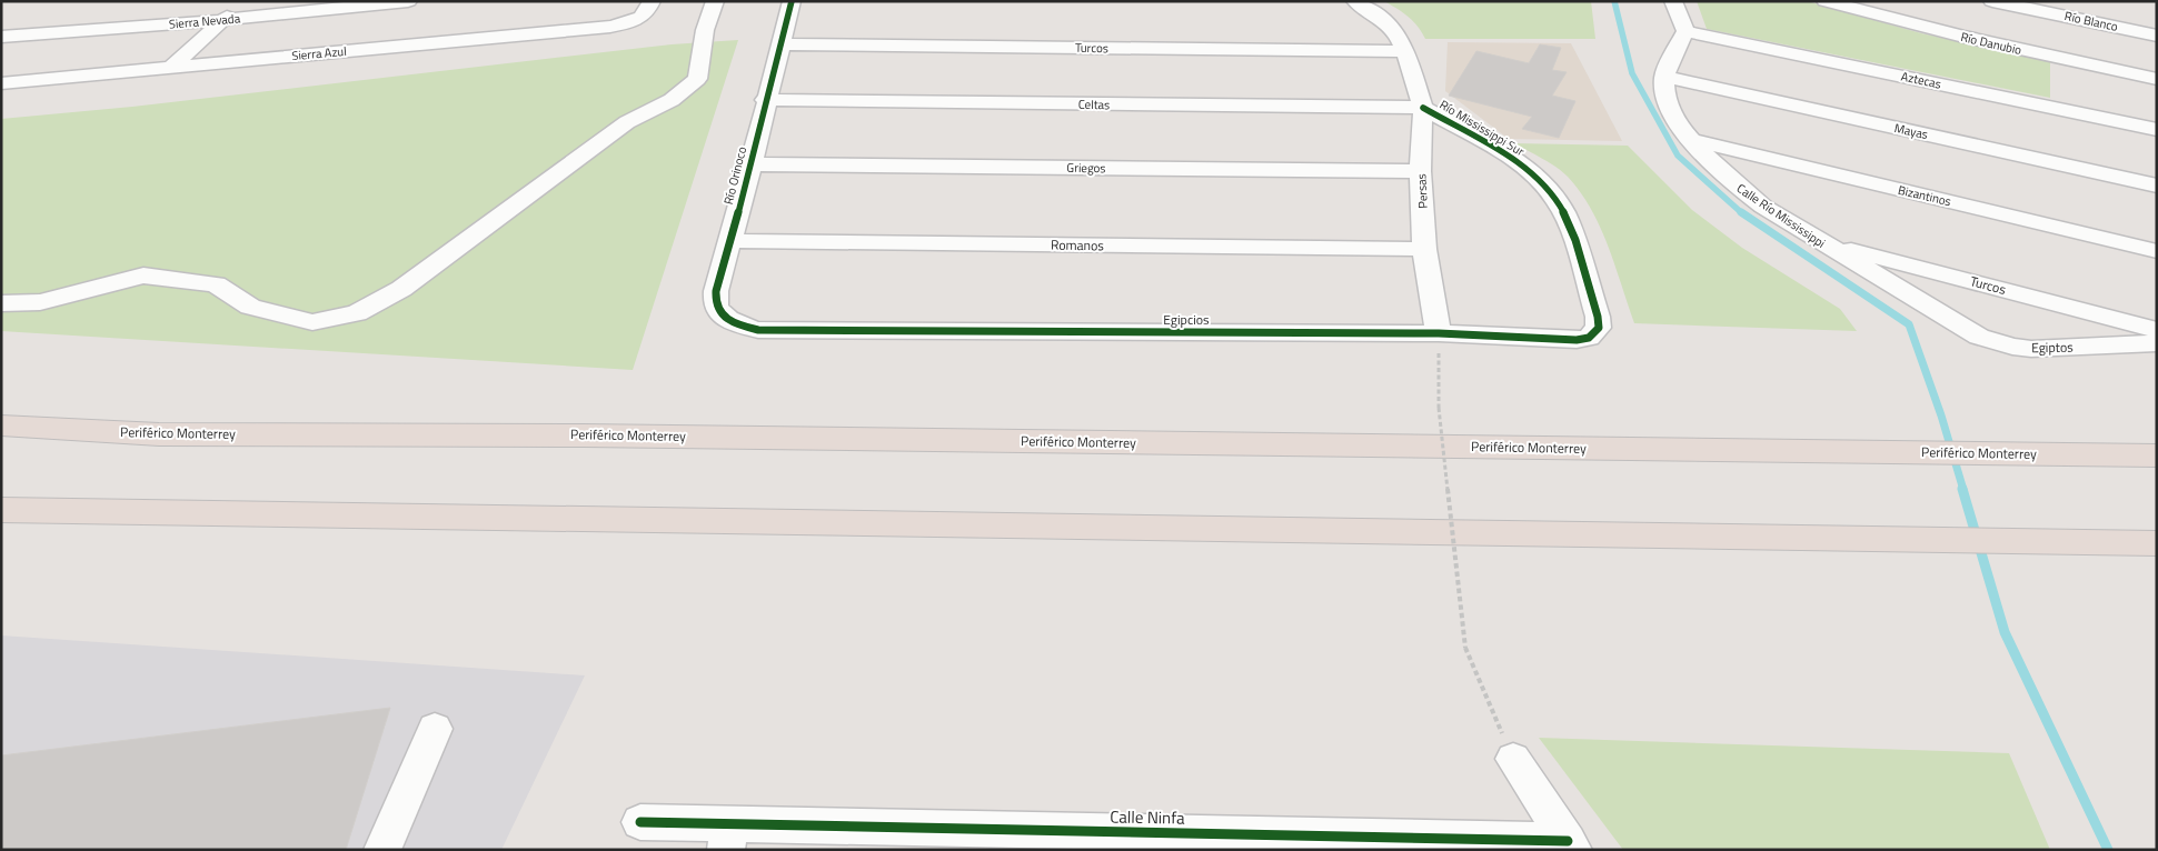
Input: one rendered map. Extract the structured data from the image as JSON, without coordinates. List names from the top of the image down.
{
  "streets": {
    "highway": ["Periférico Monterrey"],
    "street": [
      "Sierra Nevada",
      "Río Blanco",
      "Río Danubio",
      "Turcos",
      "Sierra Azul",
      "Aztecas",
      "Celtas",
      "Río Mississippi Sur",
      "Mayas",
      "Griegos",
      "Río Orinoco",
      "Persas",
      "Bizantinos",
      "Calle Río Mississippi",
      "Romanos",
      "Egipcios",
      "Egiptos",
      "Calle Ninfa"
    ]
  },
  "crossings": [
    ["Turcos", "Río Orinoco"],
    ["Turcos", "Persas"],
    ["Turcos", "Calle Río Mississippi"],
    ["Celtas", "Río Mississippi Sur"],
    ["Celtas", "Río Orinoco"],
    ["Celtas", "Persas"],
    ["Río Mississippi Sur", "Persas"],
    ["Río Mississippi Sur", "Egipcios"],
    ["Mayas", "Calle Río Mississippi"],
    ["Griegos", "Río Orinoco"],
    ["Griegos", "Persas"],
    ["Río Orinoco", "Romanos"],
    ["Río Orinoco", "Egipcios"],
    ["Persas", "Romanos"],
    ["Persas", "Egipcios"],
    ["Bizantinos", "Calle Río Mississippi"],
    ["Calle Río Mississippi", "Egiptos"]
  ]
}
